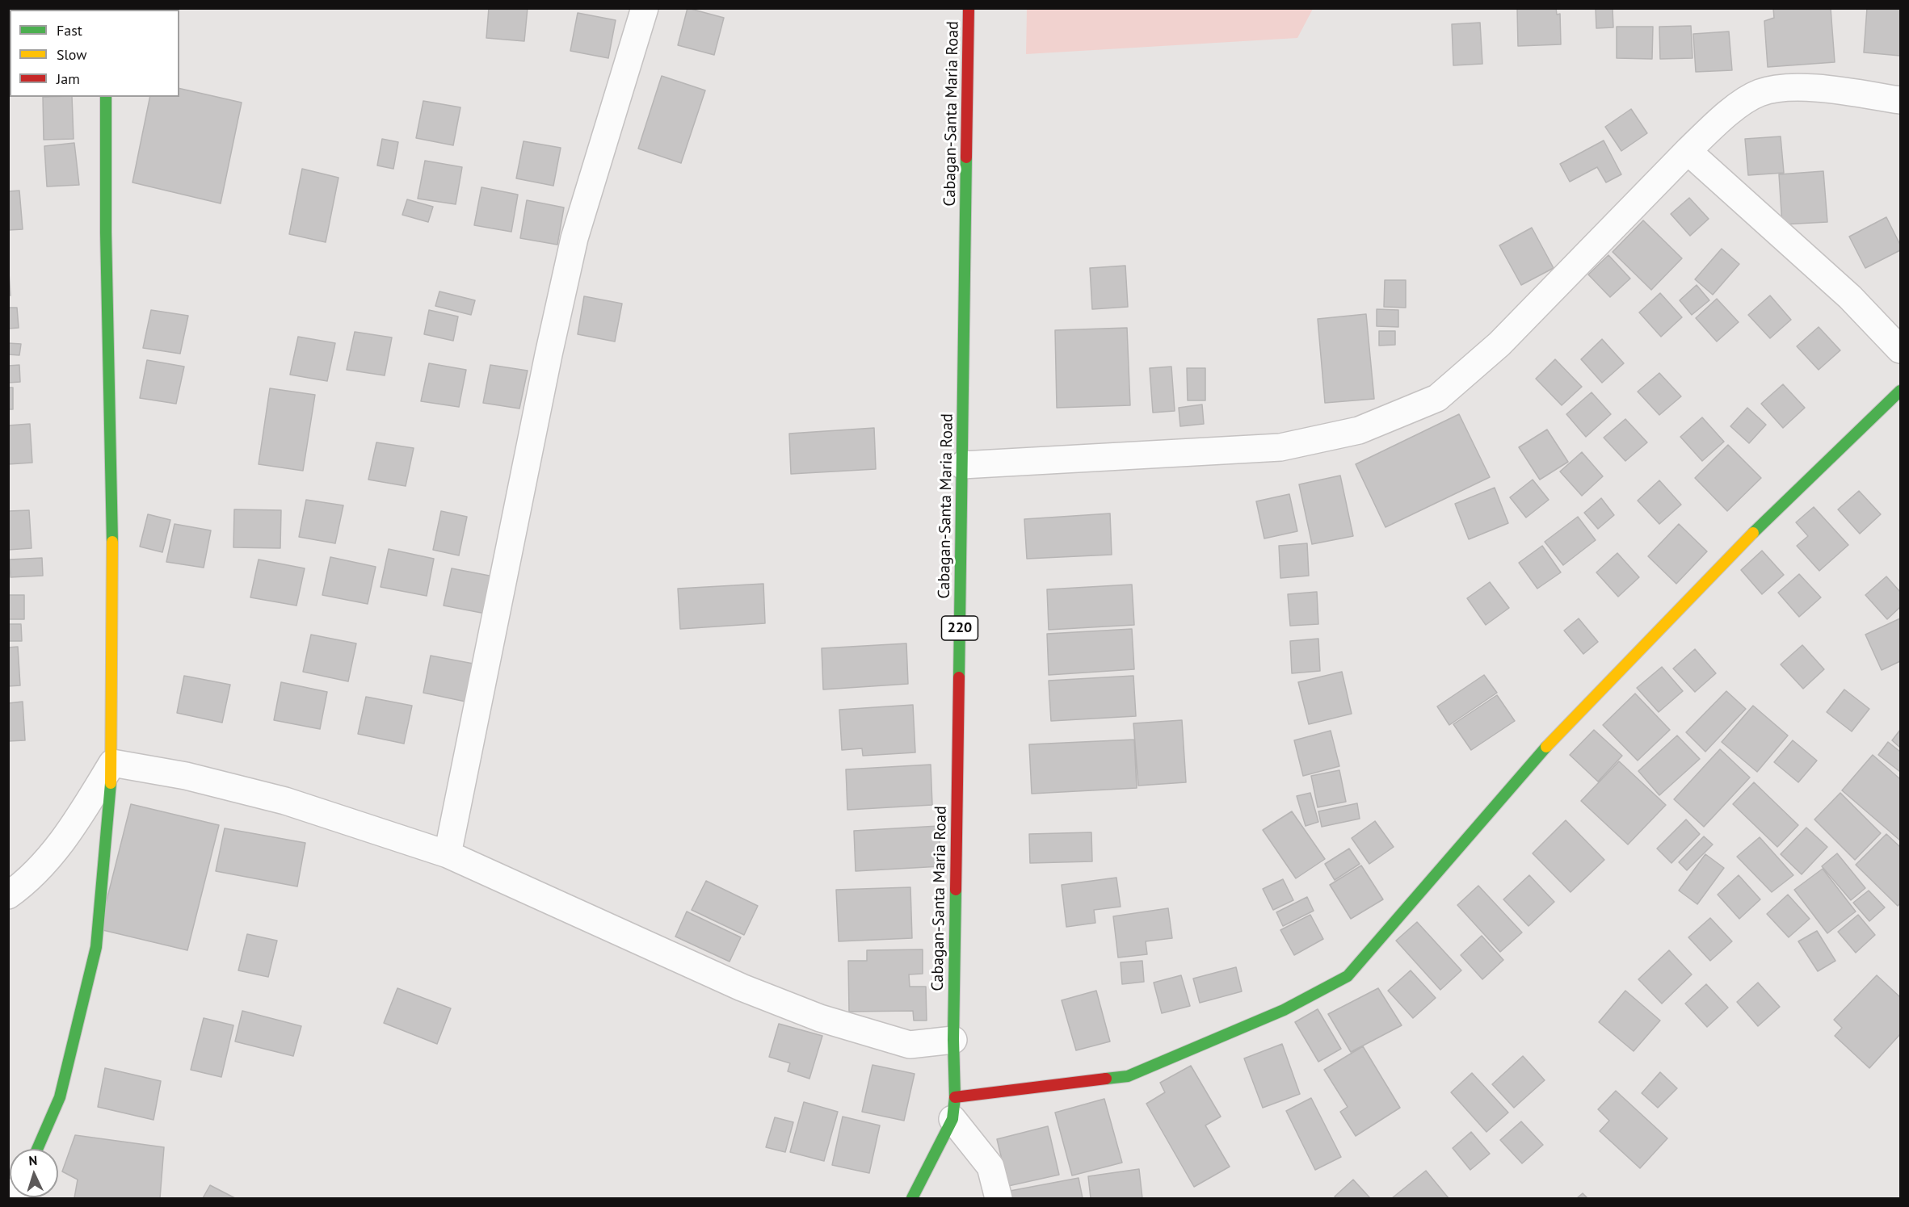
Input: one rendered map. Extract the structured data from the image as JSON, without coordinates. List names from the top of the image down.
{
  "streets": {
    "street": ["Cabagan-Santa Maria Road", "220"]
  },
  "legend": ["Fast", "Slow", "Jam"],
  "north": "top"
}
